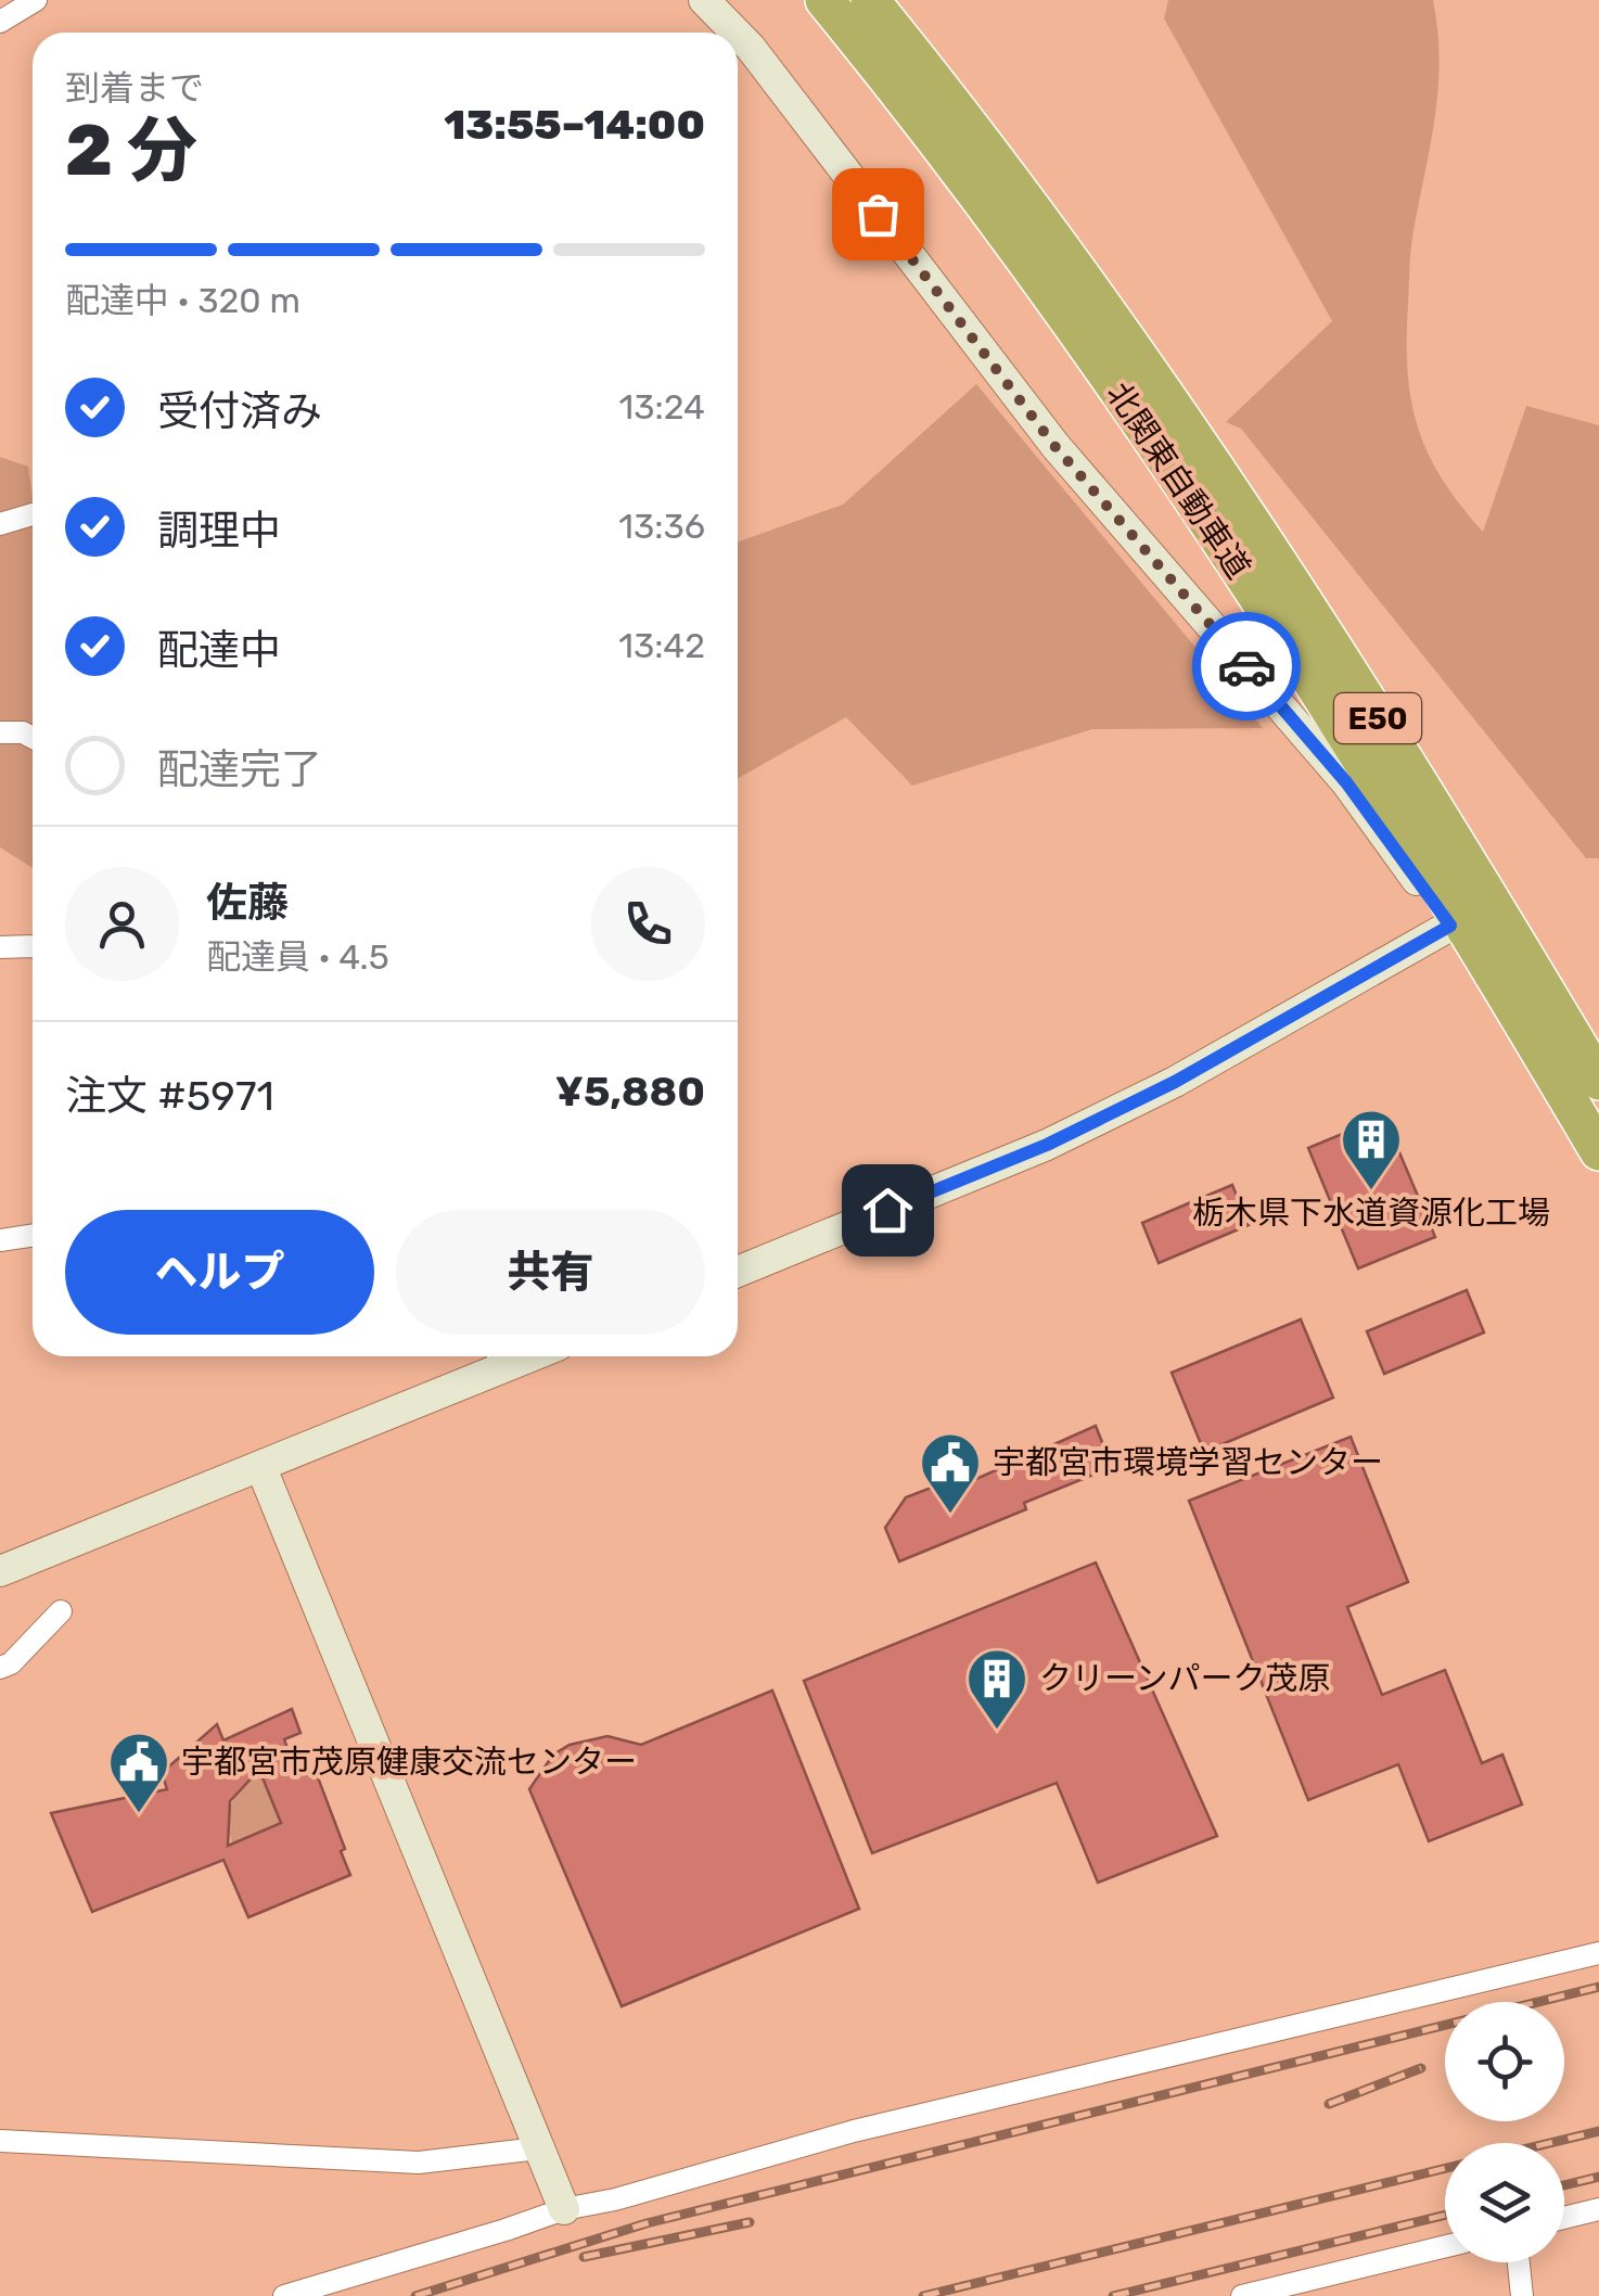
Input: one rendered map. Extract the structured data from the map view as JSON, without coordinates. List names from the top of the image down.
{
  "streets": {
    "highway": ["北関東自動車道", "E50"]
  },
  "places": {
    "building": ["栃木県下水道資源化工場", "クリーンパーク茂原"],
    "public building": ["宇都宮市環境学習センター", "宇都宮市茂原健康交流センター"]
  },
  "page": {
    "heading": ["2 分", "到着まで", "13:55–14:00"],
    "panel": [
      "佐藤",
      "配達員 · 4.5",
      "注文 #5971",
      "¥5,880"
    ],
    "bar": "配達中 · 320 m",
    "list": [
      ["受付済み", "13:24"],
      ["調理中", "13:36"],
      ["配達中", "13:42"],
      "配達完了"
    ],
    "buttons": ["ヘルプ", "共有"]
  }
}
